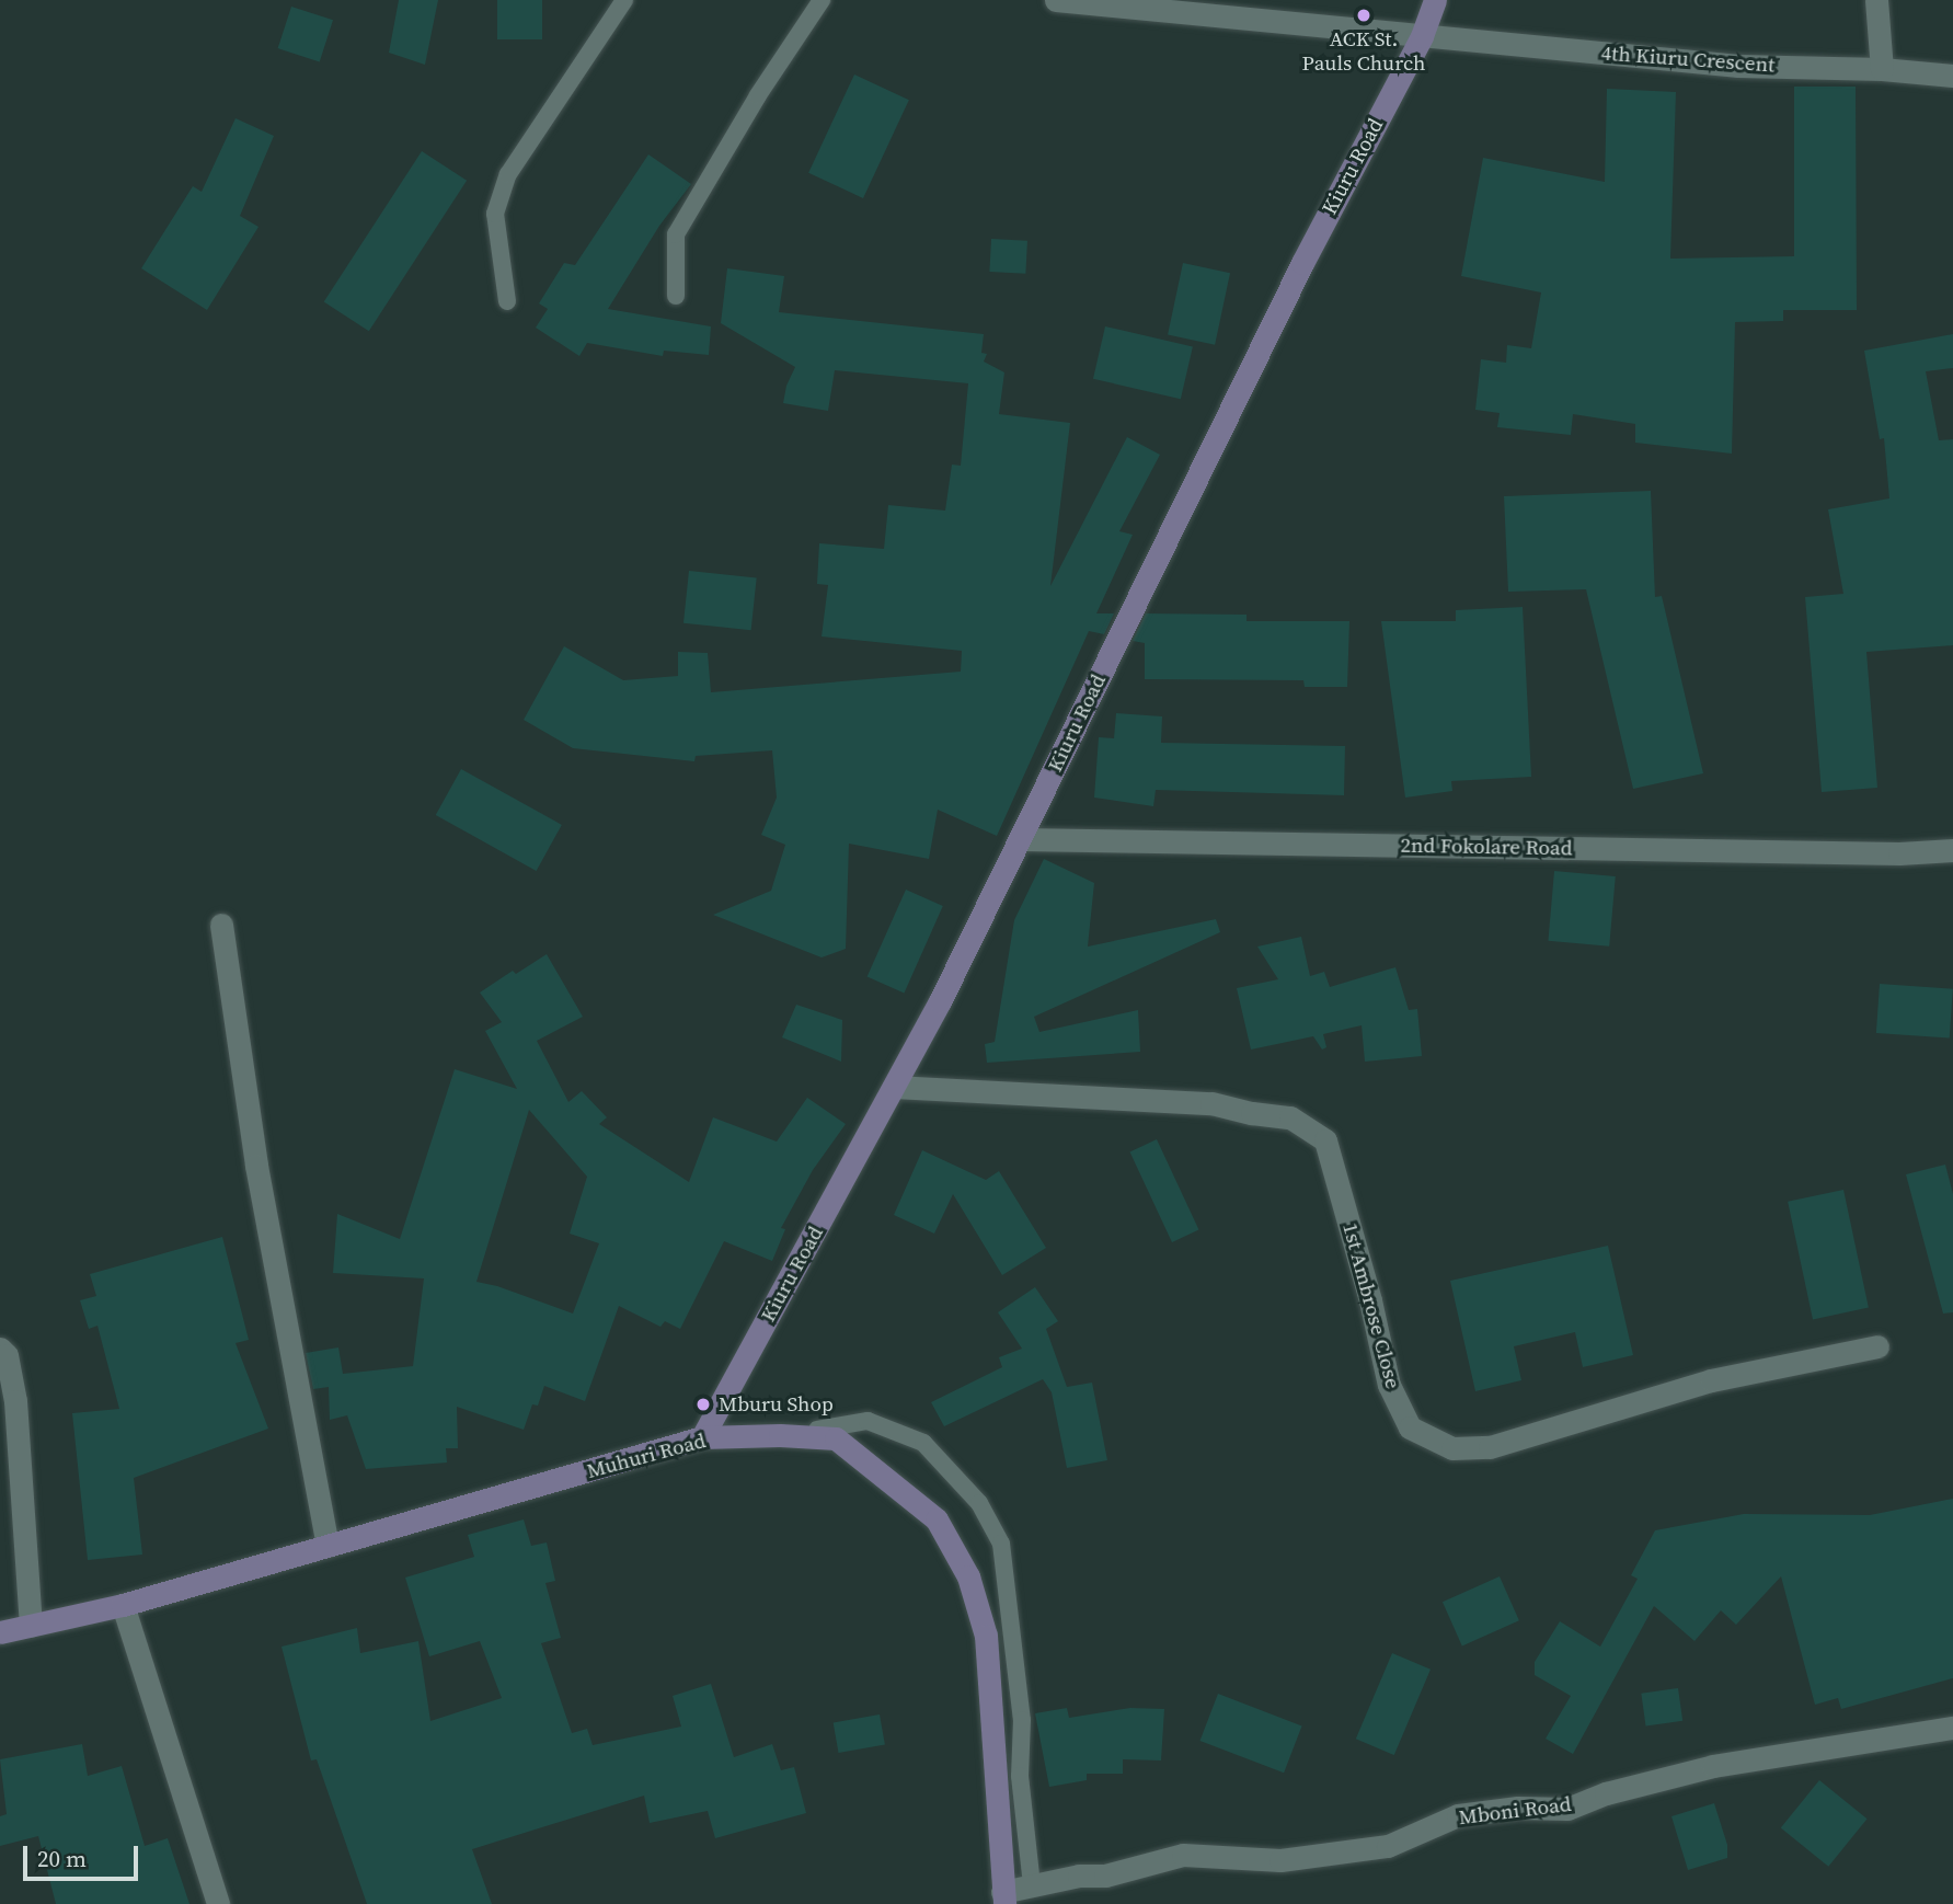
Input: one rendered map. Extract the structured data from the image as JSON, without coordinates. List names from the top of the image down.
{
  "streets": {
    "street": [
      "4th Kiuru Crescent",
      "Kiuru Road",
      "2nd Fokolare Road",
      "1st Ambrose Close",
      "Muhuri Road",
      "Mboni Road"
    ]
  },
  "crossings": [
    ["4th Kiuru Crescent", "Kiuru Road"],
    ["Kiuru Road", "2nd Fokolare Road"],
    ["Kiuru Road", "1st Ambrose Close"],
    ["Kiuru Road", "Muhuri Road"],
    ["Muhuri Road", "Mboni Road"]
  ],
  "places": ["ACK St. Pauls Church", "Mburu Shop"],
  "scale_bar": "20 m"
}
